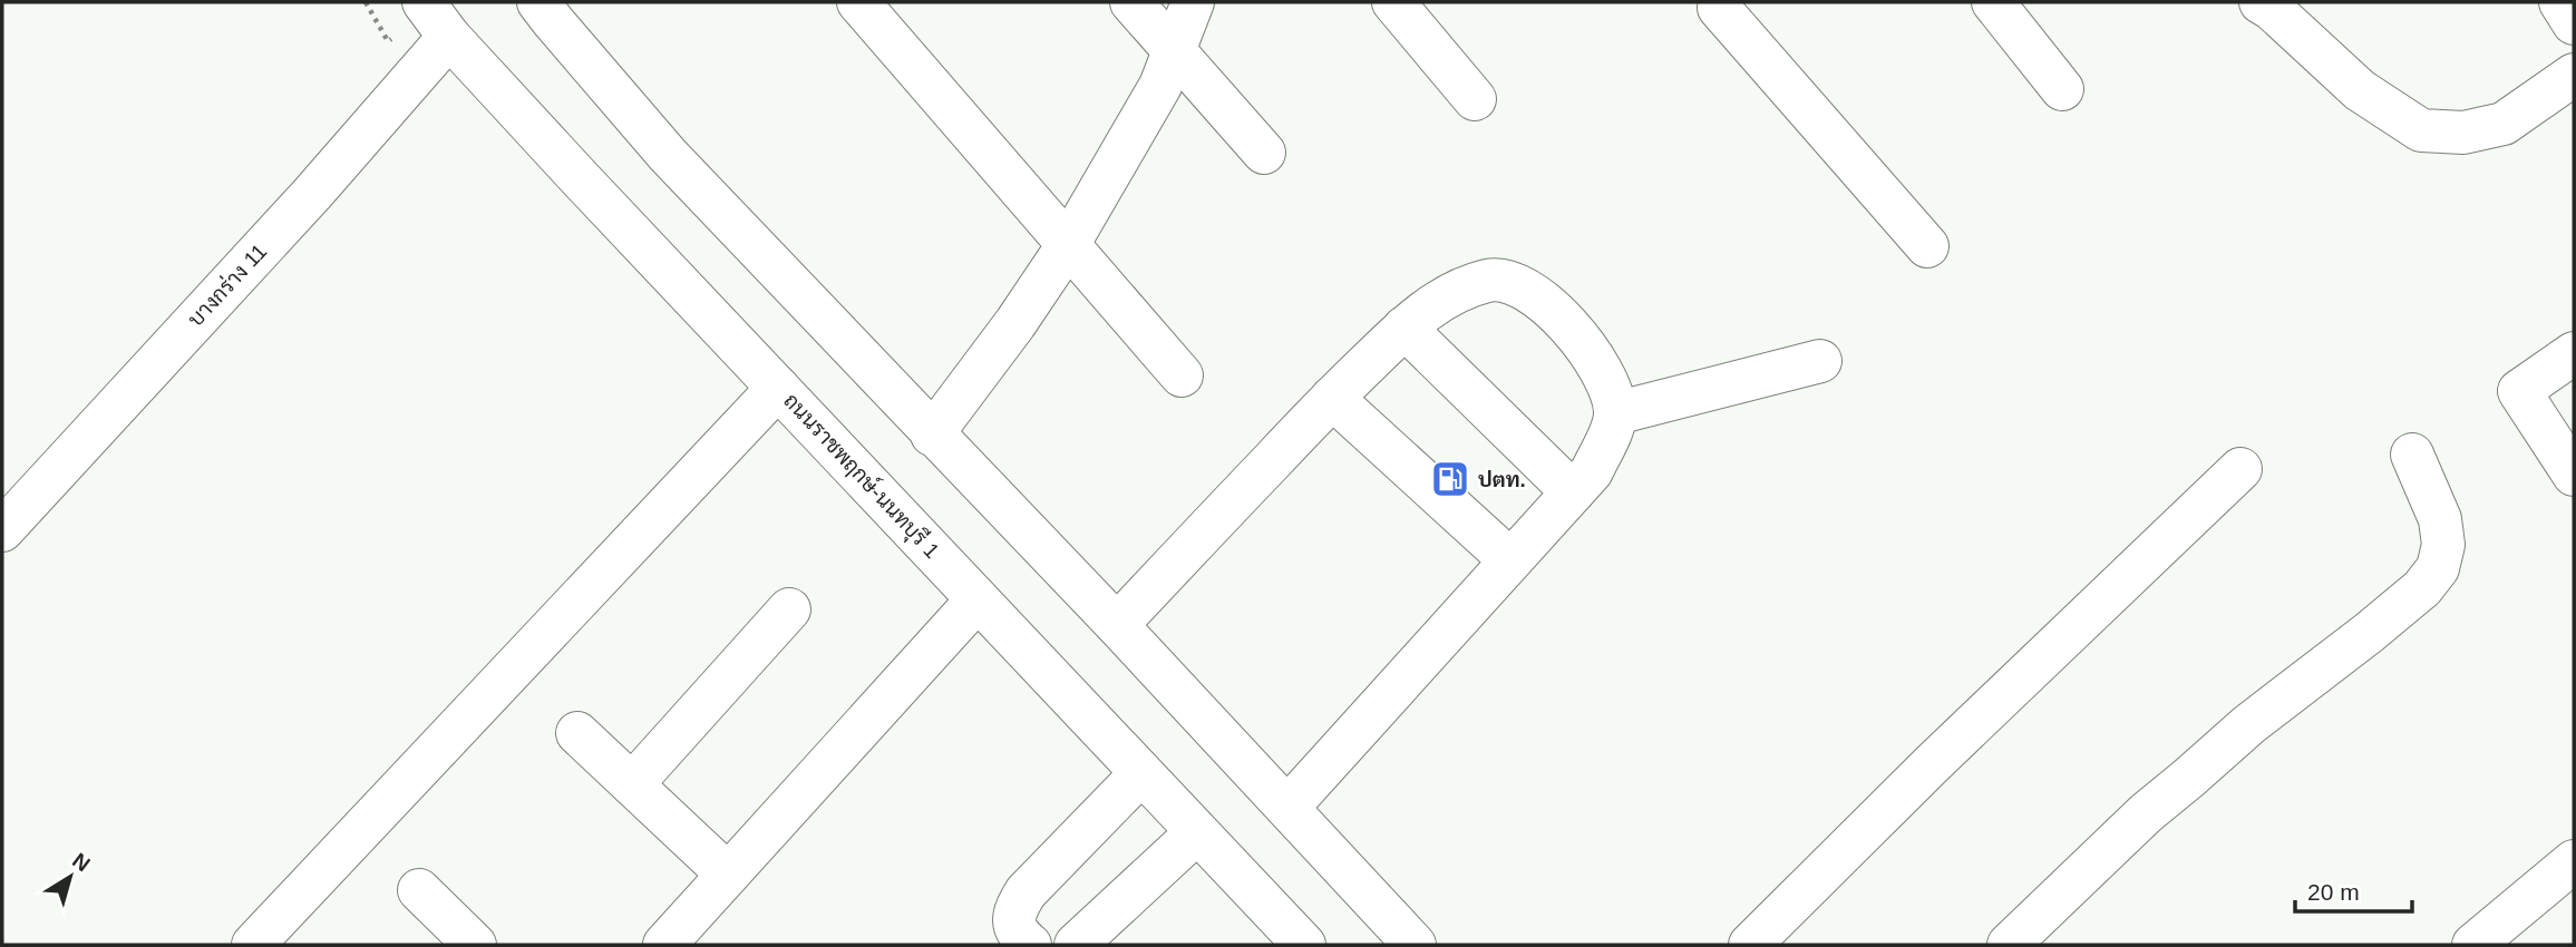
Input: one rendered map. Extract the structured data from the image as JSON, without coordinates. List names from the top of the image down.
{
  "streets": {
    "street": ["บางกร่าง 11", "ถนนราชพฤกษ์-นนทบุรี 1"]
  },
  "crossings": [
    ["บางกร่าง 11", "ถนนราชพฤกษ์-นนทบุรี 1"]
  ],
  "places": {
    "fuel station": ["ปตท."]
  },
  "scale_bar": "20 m",
  "north": "top right"
}
